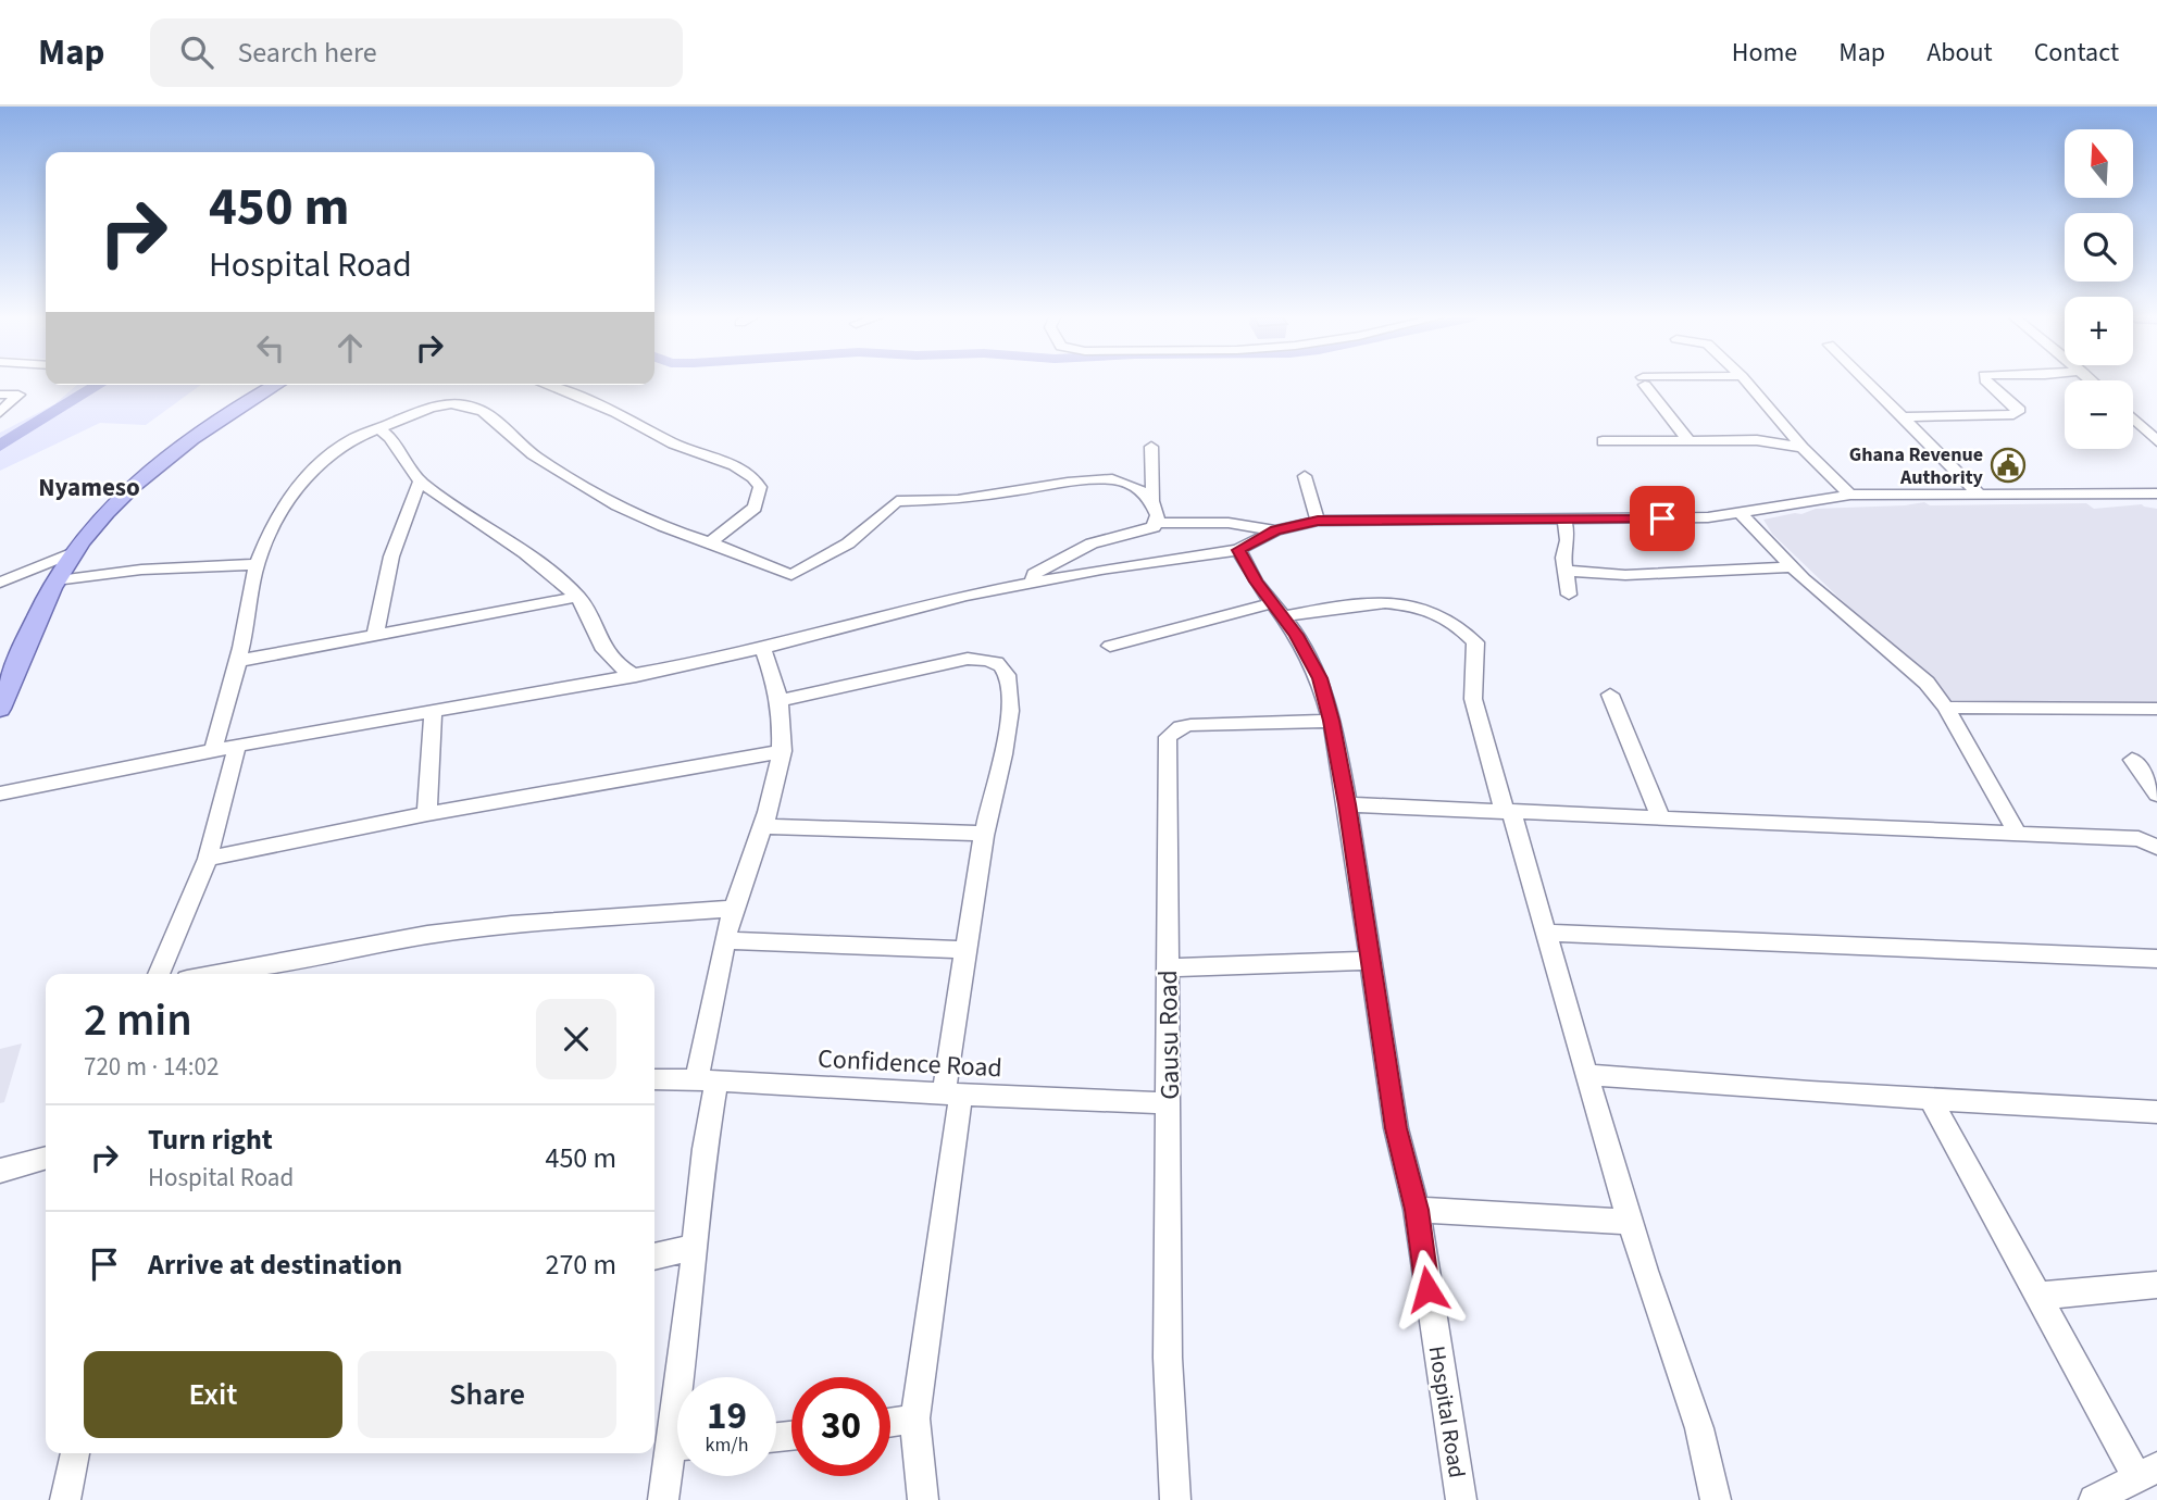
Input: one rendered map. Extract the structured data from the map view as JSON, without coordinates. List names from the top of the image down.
{
  "streets": {
    "street": ["Gausu Road", "Confidence Road", "Hospital Road"]
  },
  "crossings": [
    ["Gausu Road", "Confidence Road"],
    ["Gausu Road", "Hospital Road"]
  ],
  "districts": ["Nyameso"],
  "places": {
    "public building": ["Ghana Revenue Authority"]
  },
  "north": "top",
  "page": {
    "header": "Map",
    "search": "Search here",
    "nav": [
      "Home",
      "Map",
      "About",
      "Contact"
    ],
    "map_buttons": ["+", "−"],
    "turn": ["450 m", "Hospital Road"],
    "heading": ["2 min", "720 m · 14:02"],
    "list": [
      {
        "name": "Turn right",
        "note": "Hospital Road",
        "value": "450 m"
      },
      {
        "name": "Arrive at destination",
        "value": "270 m"
      }
    ],
    "buttons": ["Exit", "Share"],
    "speed": "19 km/h",
    "limit": "30"
  }
}
